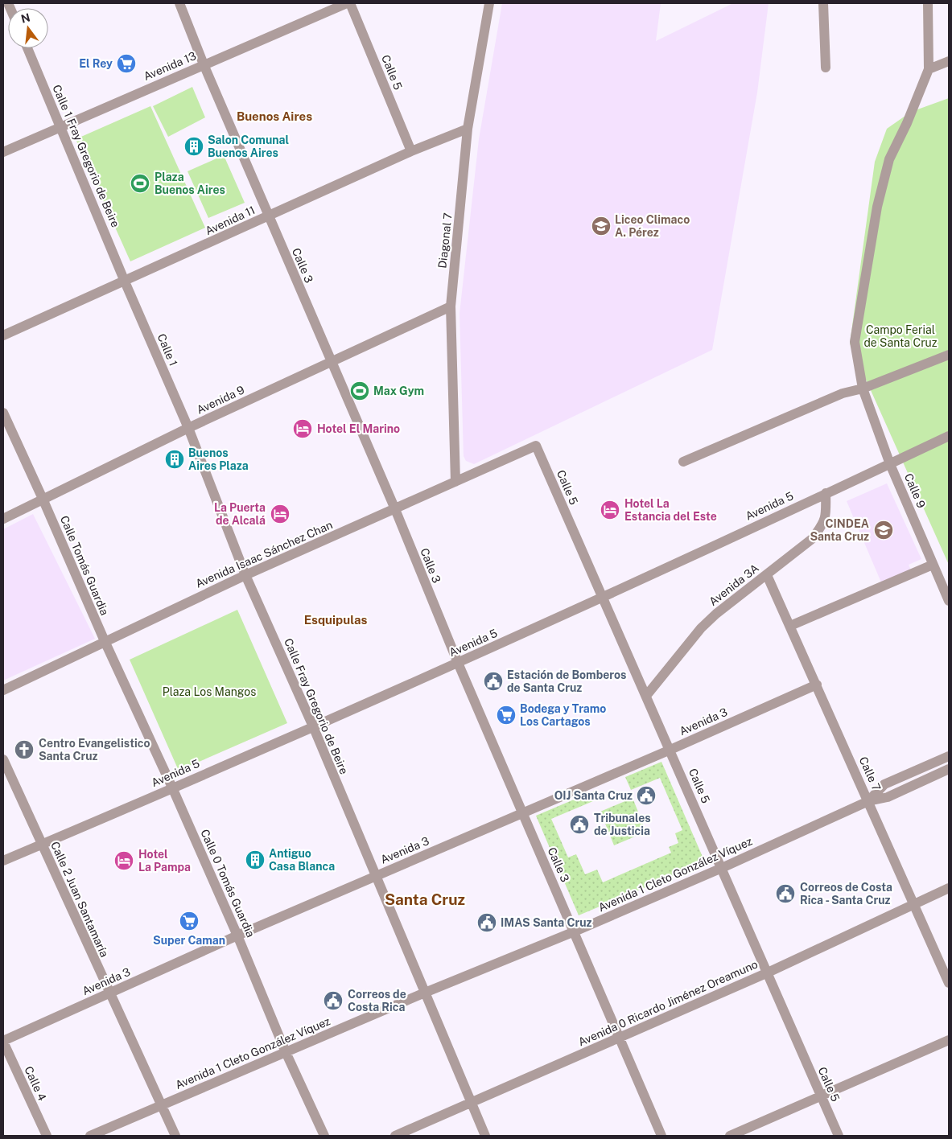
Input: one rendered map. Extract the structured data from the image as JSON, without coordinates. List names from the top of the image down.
{
  "streets": {
    "street": [
      "Avenida 13",
      "Calle 5",
      "Calle 1 Fray Gregorio de Beire",
      "Avenida 11",
      "Diagonal 7",
      "Calle 3",
      "Calle 1",
      "Avenida 9",
      "Calle 9",
      "Avenida 5",
      "Avenida Isaac Sánchez Chan",
      "Calle Tomás Guardia",
      "Avenida 3A",
      "Calle Fray Gregorio de Beire",
      "Avenida 3",
      "Calle 7",
      "Avenida 1 Cleto González Víquez",
      "Calle 0 Tomás Guardia",
      "Calle 2 Juan Santamaría",
      "Avenida 0 Ricardo Jiménez Oreamuno",
      "Calle 4"
    ]
  },
  "crossings": [
    ["Avenida 13", "Calle 1 Fray Gregorio de Beire"],
    ["Avenida 13", "Calle 3"],
    ["Calle 5", "Avenida 11"],
    ["Calle 5", "Avenida 5"],
    ["Calle 5", "Avenida Isaac Sánchez Chan"],
    ["Calle 5", "Avenida 3A"],
    ["Calle 5", "Avenida 3"],
    ["Calle 5", "Avenida 1 Cleto González Víquez"],
    ["Calle 5", "Avenida 0 Ricardo Jiménez Oreamuno"],
    ["Calle 1 Fray Gregorio de Beire", "Avenida 11"],
    ["Calle 1 Fray Gregorio de Beire", "Calle 1"],
    ["Avenida 11", "Diagonal 7"],
    ["Avenida 11", "Calle 3"],
    ["Avenida 11", "Calle 1"],
    ["Diagonal 7", "Avenida 9"],
    ["Diagonal 7", "Avenida Isaac Sánchez Chan"],
    ["Calle 3", "Avenida 9"],
    ["Calle 3", "Avenida 5"],
    ["Calle 3", "Avenida Isaac Sánchez Chan"],
    ["Calle 3", "Avenida 3"],
    ["Calle 3", "Avenida 1 Cleto González Víquez"],
    ["Calle 3", "Avenida 0 Ricardo Jiménez Oreamuno"],
    ["Calle 1", "Avenida 9"],
    ["Calle 1", "Calle Fray Gregorio de Beire"],
    ["Avenida 9", "Calle Tomás Guardia"],
    ["Avenida 9", "Calle Fray Gregorio de Beire"],
    ["Calle 9", "Avenida 5"],
    ["Avenida 5", "Avenida 3A"],
    ["Avenida 5", "Calle Fray Gregorio de Beire"],
    ["Avenida 5", "Calle 0 Tomás Guardia"],
    ["Avenida 5", "Calle 2 Juan Santamaría"],
    ["Avenida Isaac Sánchez Chan", "Calle Tomás Guardia"],
    ["Avenida Isaac Sánchez Chan", "Calle Fray Gregorio de Beire"],
    ["Avenida Isaac Sánchez Chan", "Calle 0 Tomás Guardia"],
    ["Calle Tomás Guardia", "Calle 0 Tomás Guardia"],
    ["Avenida 3A", "Calle 7"],
    ["Calle Fray Gregorio de Beire", "Avenida 3"],
    ["Calle Fray Gregorio de Beire", "Avenida 1 Cleto González Víquez"],
    ["Avenida 3", "Calle 7"],
    ["Avenida 3", "Calle 0 Tomás Guardia"],
    ["Avenida 3", "Calle 2 Juan Santamaría"],
    ["Avenida 3", "Calle 4"],
    ["Calle 7", "Avenida 1 Cleto González Víquez"],
    ["Calle 7", "Avenida 0 Ricardo Jiménez Oreamuno"],
    ["Avenida 1 Cleto González Víquez", "Calle 0 Tomás Guardia"],
    ["Avenida 1 Cleto González Víquez", "Calle 2 Juan Santamaría"]
  ],
  "districts": ["Buenos Aires", "Esquipulas", "Santa Cruz"],
  "parks": ["Campo Ferial de Santa Cruz", "Plaza Los Mangos"],
  "places": {
    "supermarket": ["El Rey", "Bodega y Tramo Los Cartagos", "Super Caman"],
    "building": ["Salon Comunal Buenos Aires", "Buenos Aires Plaza", "Antiguo Casa Blanca"],
    "sports": ["Plaza Buenos Aires", "Max Gym"],
    "school or university": ["Liceo Climaco A. Pérez", "CINDEA Santa Cruz"],
    "hotel": [
      "Hotel El Marino",
      "Hotel La Estancia del Este",
      "La Puerta de Alcalá",
      "Hotel La Pampa"
    ],
    "public building": [
      "Estación de Bomberos de Santa Cruz",
      "OIJ Santa Cruz",
      "Tribunales de Justicia",
      "Correos de Costa Rica - Santa Cruz",
      "IMAS Santa Cruz",
      "Correos de Costa Rica"
    ],
    "church": ["Centro Evangelistico Santa Cruz"]
  },
  "north": "top"
}
